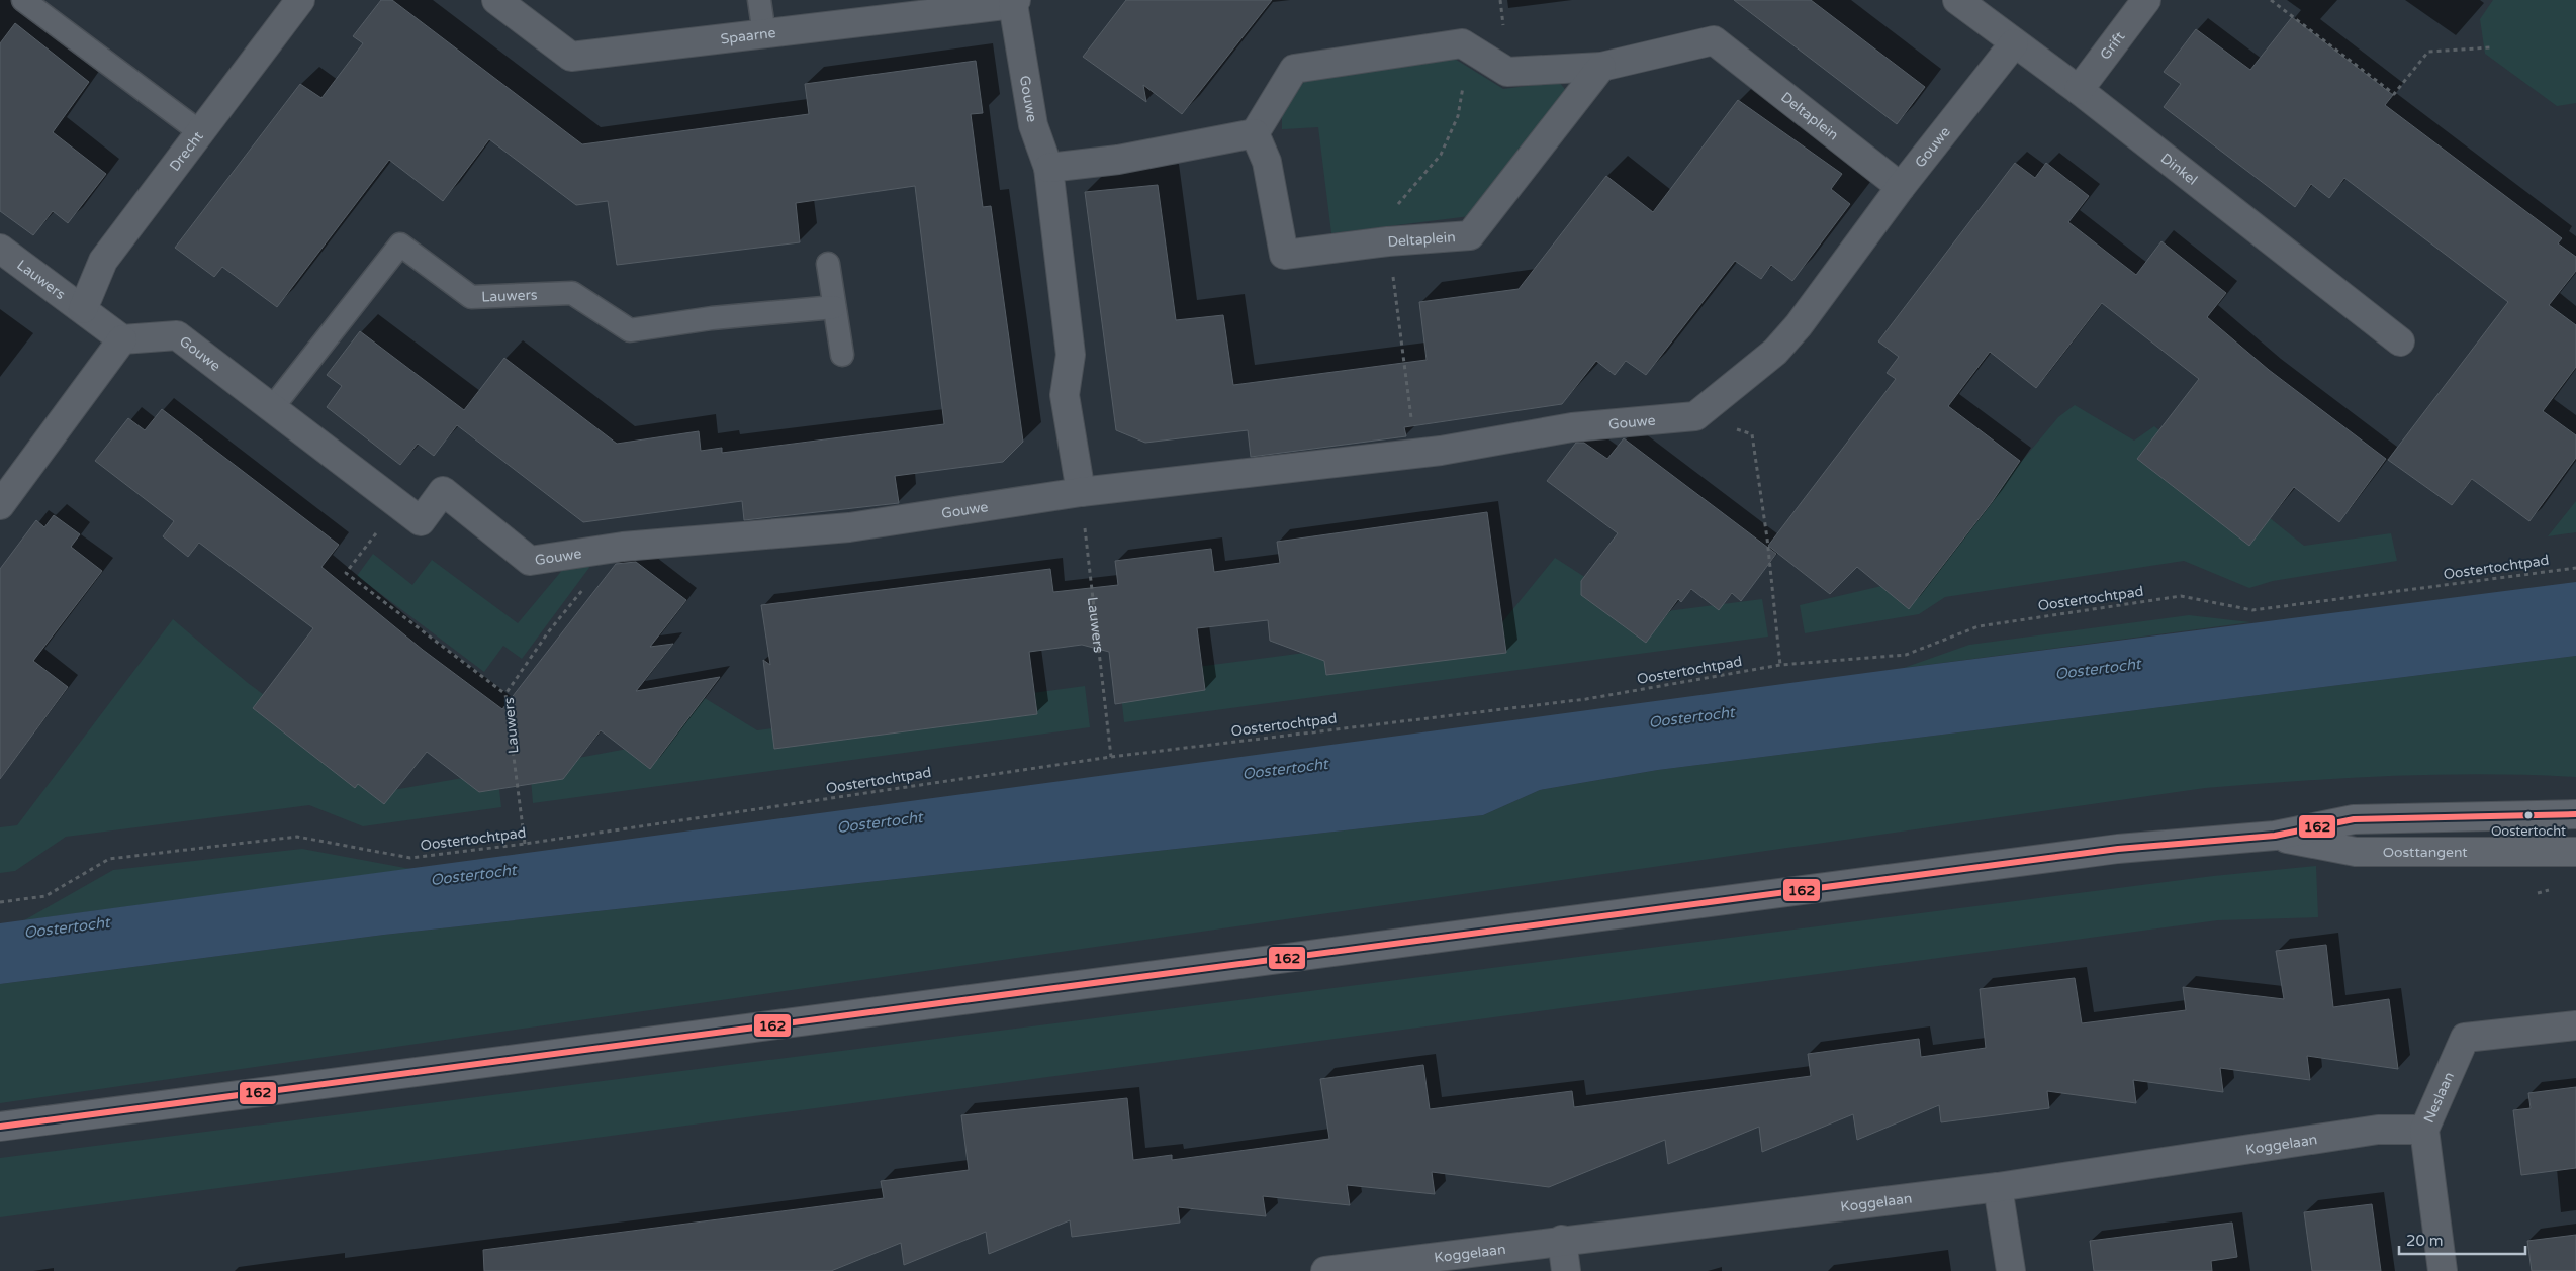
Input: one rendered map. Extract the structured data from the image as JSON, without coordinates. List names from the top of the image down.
{
  "streets": {
    "main road": ["Oosttangent"],
    "street": [
      "Spaarne",
      "Grift",
      "Gouwe",
      "Deltaplein",
      "Drecht",
      "Dinkel",
      "Lauwers",
      "Neslaan",
      "Koggelaan"
    ],
    "path": ["Oostertochtpad"]
  },
  "crossings": [
    ["Spaarne", "Gouwe"],
    ["Grift", "Dinkel"],
    ["Gouwe", "Deltaplein"],
    ["Gouwe", "Dinkel"],
    ["Gouwe", "Lauwers"],
    ["Drecht", "Lauwers"],
    ["Lauwers", "Oostertochtpad"],
    ["Neslaan", "Koggelaan"]
  ],
  "water": ["Oostertocht"],
  "places": ["Oostertocht"],
  "lines": ["transit line 162"],
  "scale_bar": "20 m"
}
